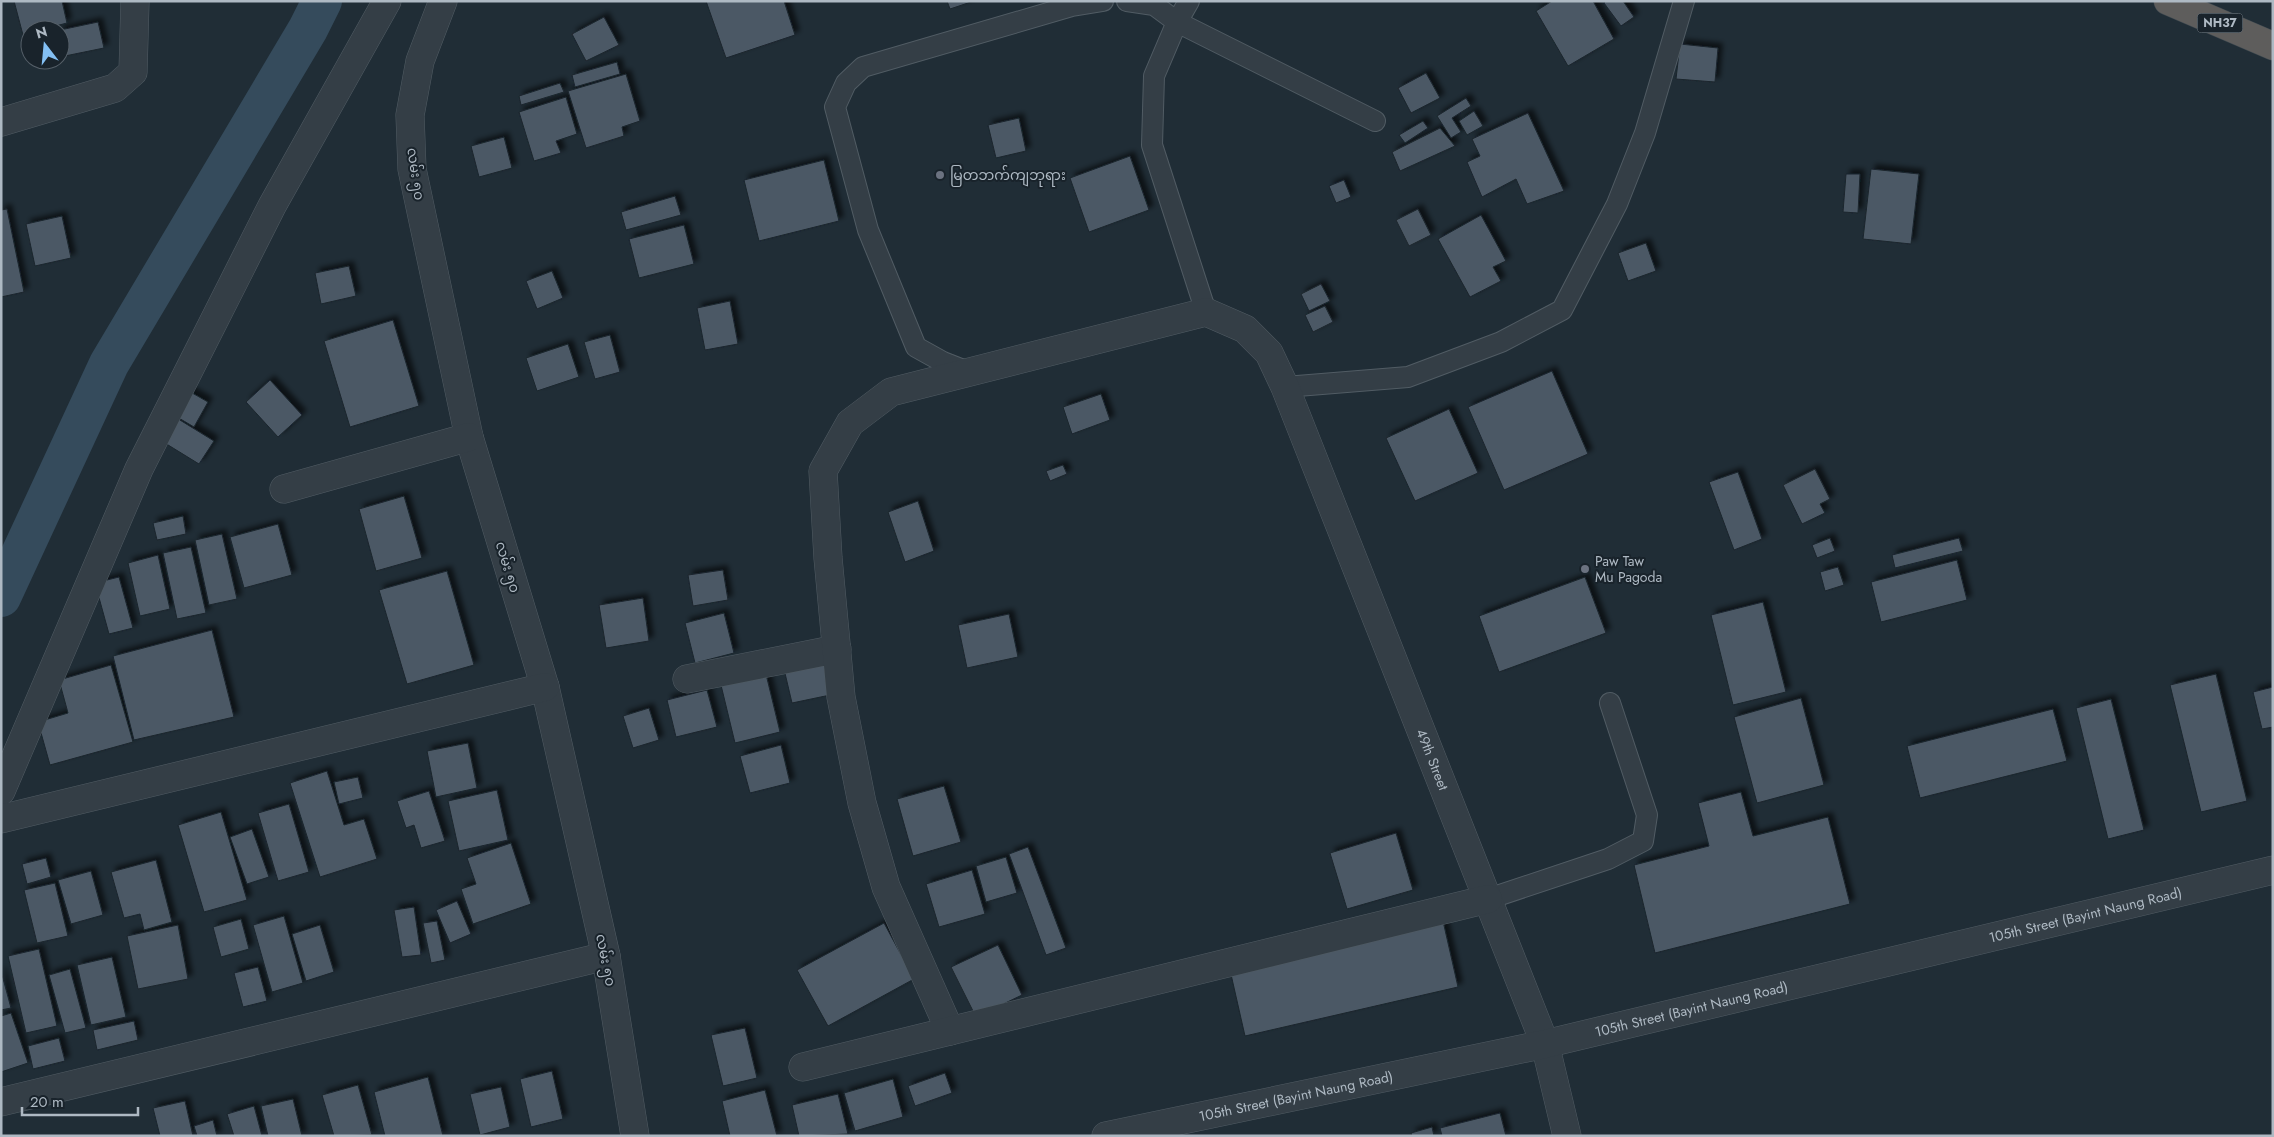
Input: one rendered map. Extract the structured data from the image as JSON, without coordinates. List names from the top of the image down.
{
  "streets": {
    "highway": ["NH37"],
    "street": ["လမ်း ၅၀", "49th Street", "105th Street (Bayint Naung Road)"]
  },
  "crossings": [
    ["49th Street", "105th Street (Bayint Naung Road)"]
  ],
  "places": ["မြတဘက်ကျဘုရား", "Paw Taw Mu Pagoda"],
  "scale_bar": "20 m",
  "north": "top"
}
